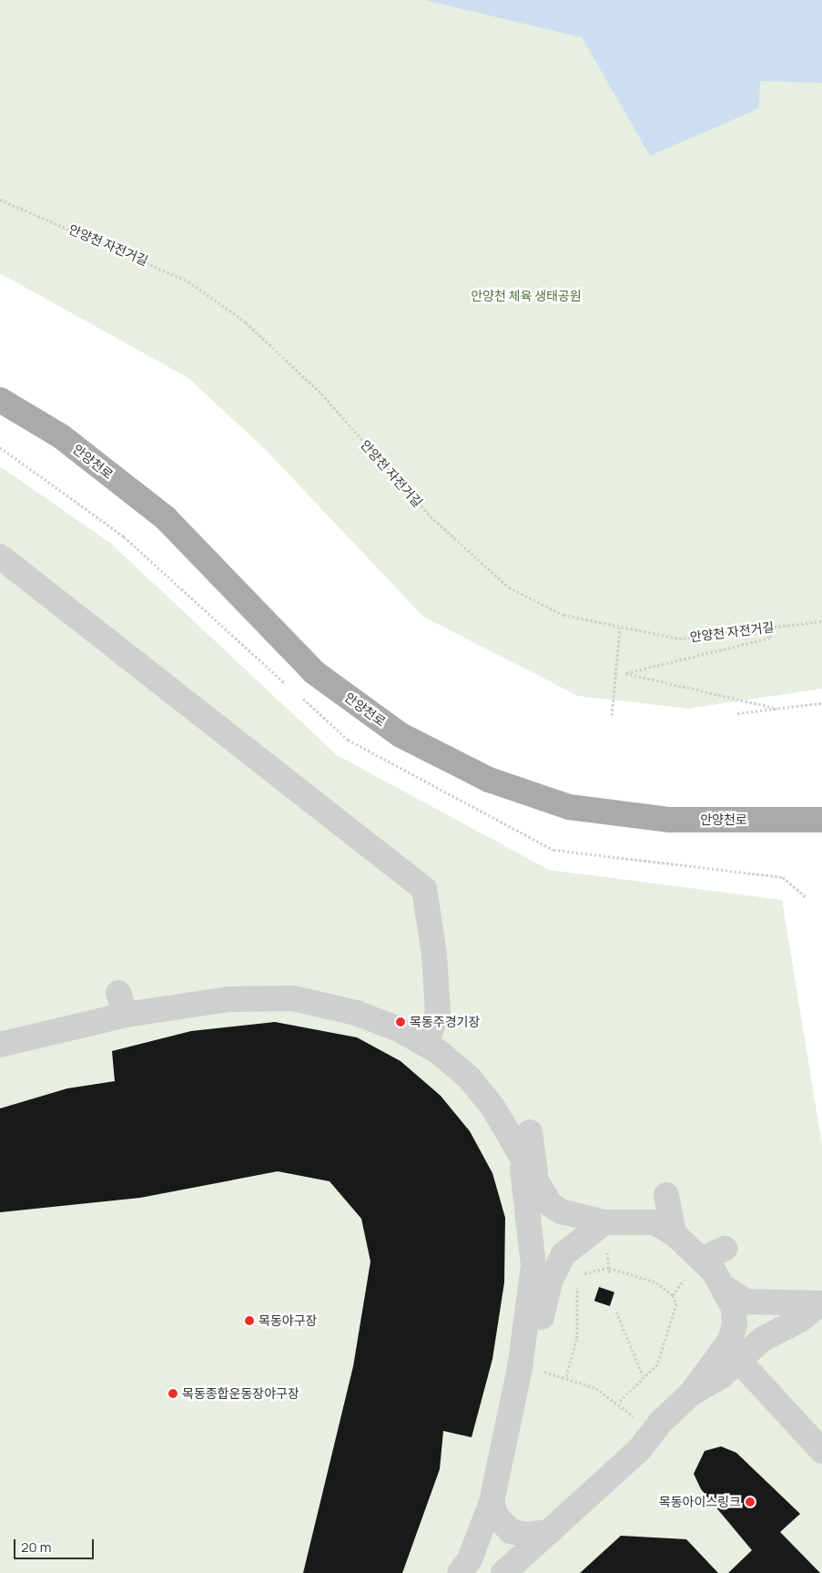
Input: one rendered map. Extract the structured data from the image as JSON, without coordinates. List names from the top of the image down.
{
  "streets": {
    "main road": ["안양천로"],
    "path": ["안양천 자전거길"]
  },
  "parks": ["안양천 체육 생태공원"],
  "places": [
    "목동주경기장",
    "목동야구장",
    "목동종합운동장야구장",
    "목동아이스링크"
  ],
  "scale_bar": "20 m"
}
